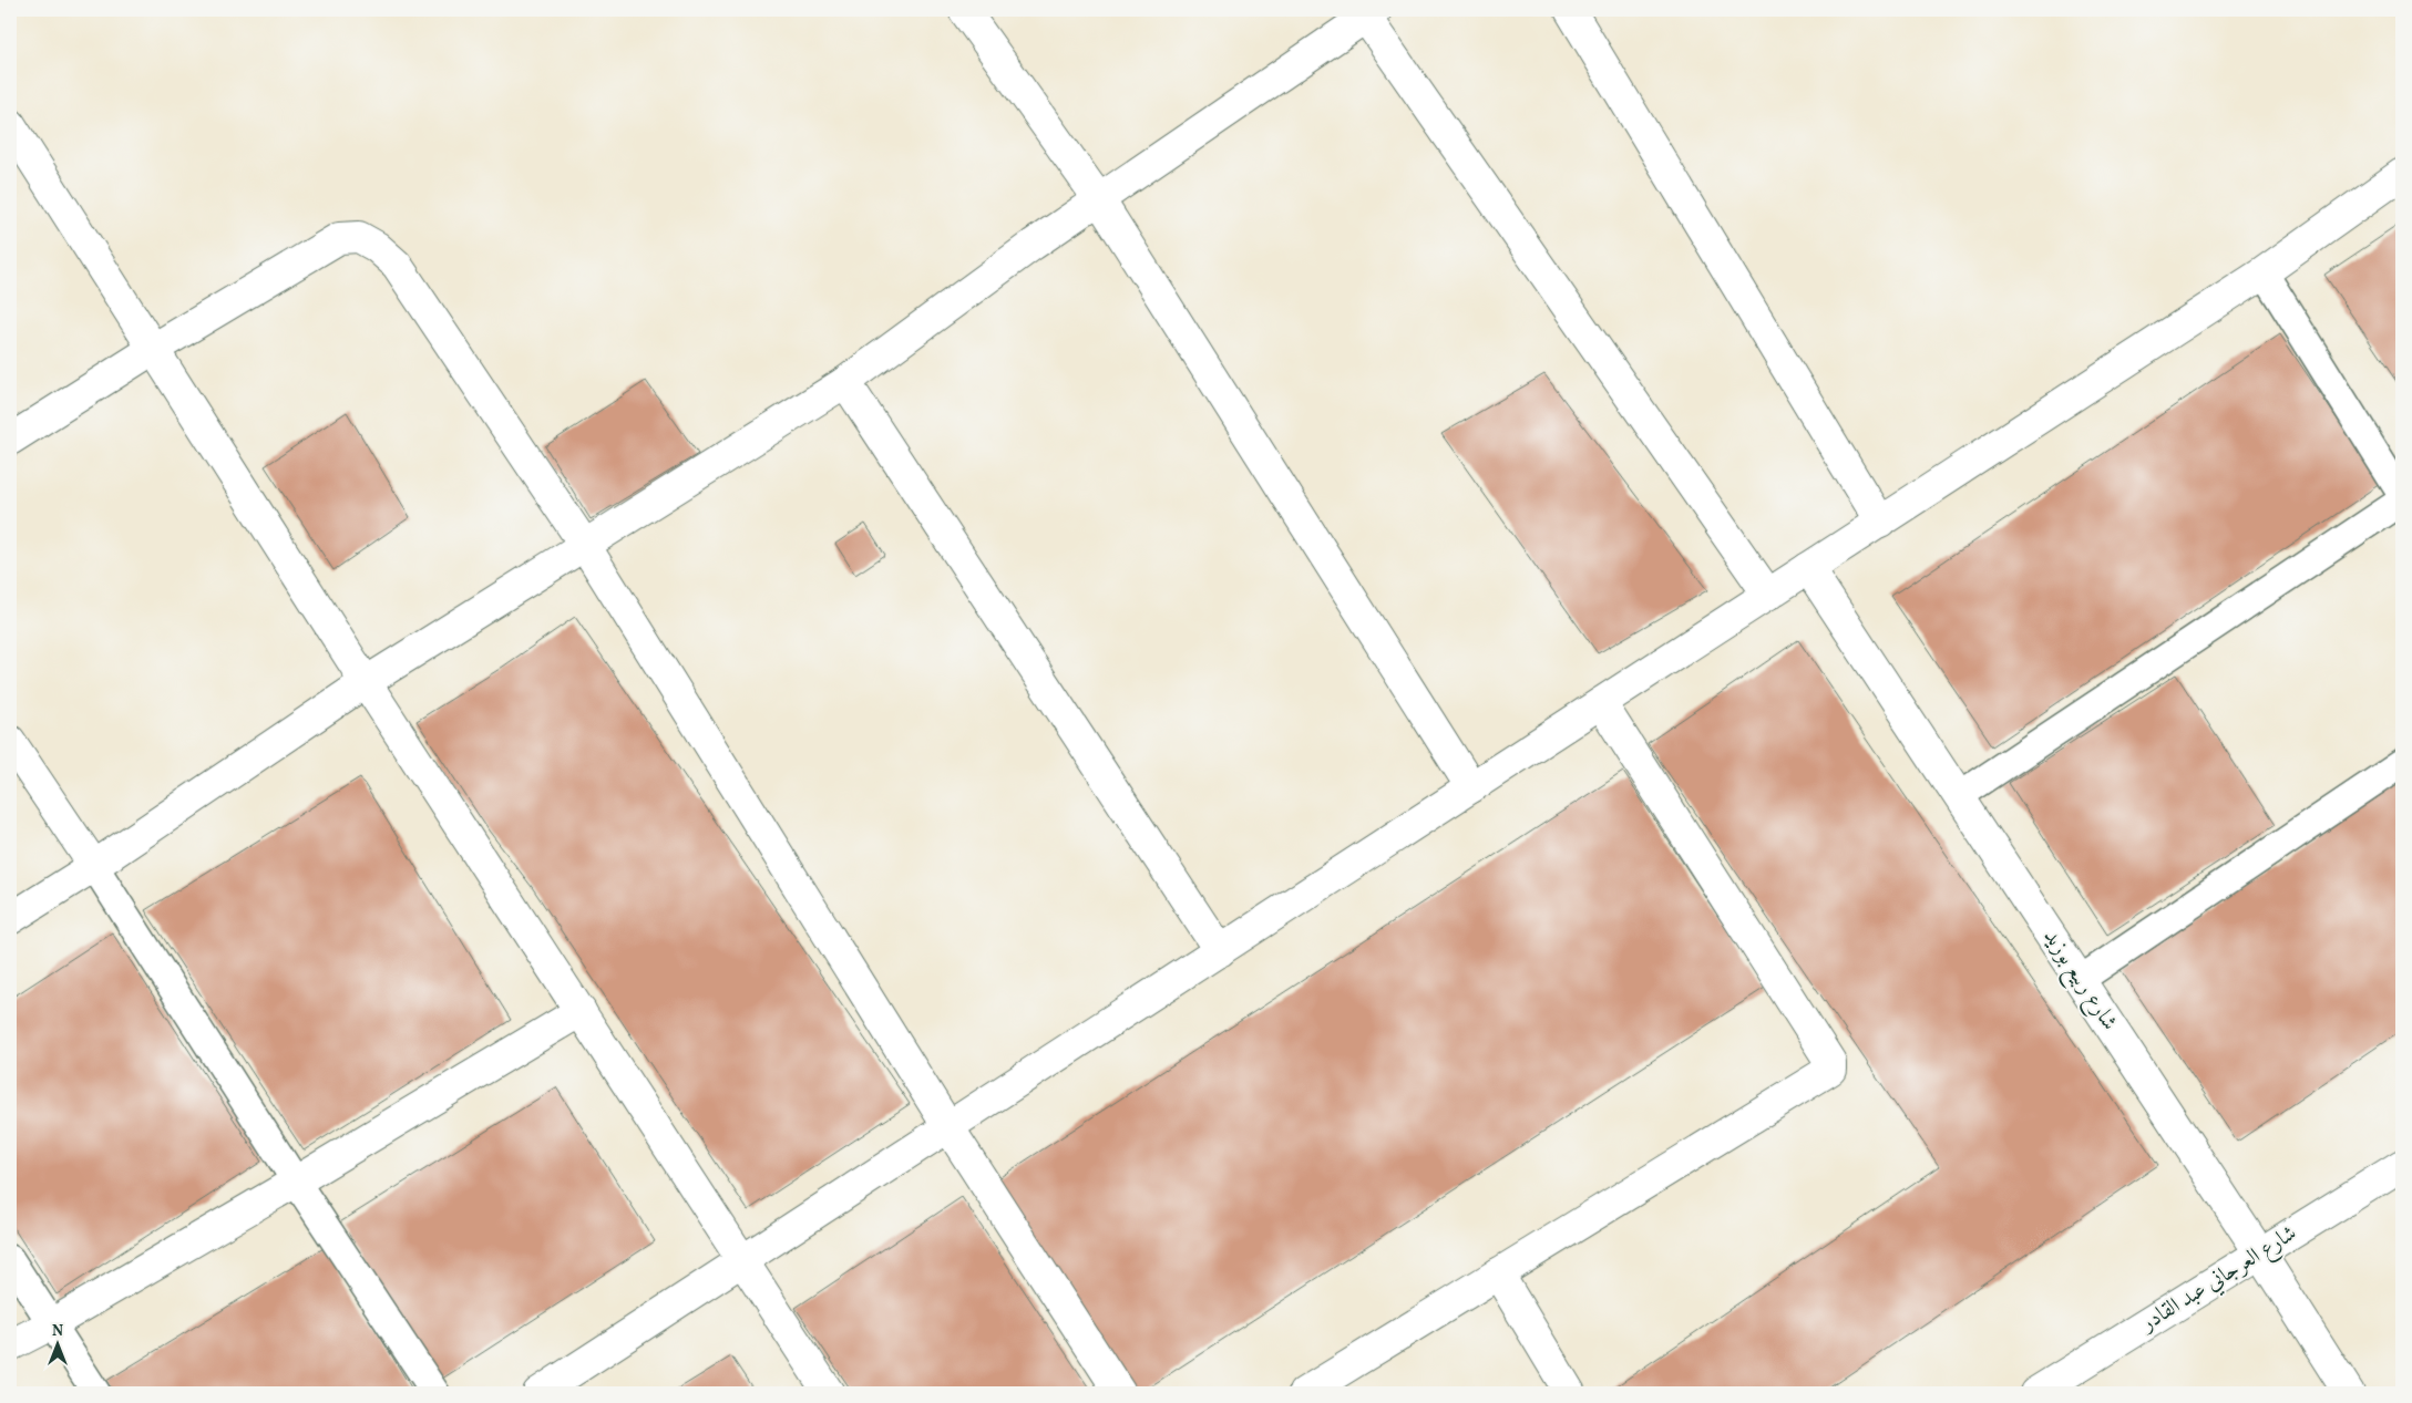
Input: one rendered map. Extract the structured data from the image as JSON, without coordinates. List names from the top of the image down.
{
  "streets": {
    "street": ["شارع ربيع بوزيد", "شارع العرجاني عبد القادر"]
  },
  "crossings": [
    ["شارع ربيع بوزيد", "شارع العرجاني عبد القادر"]
  ],
  "north": "top"
}
